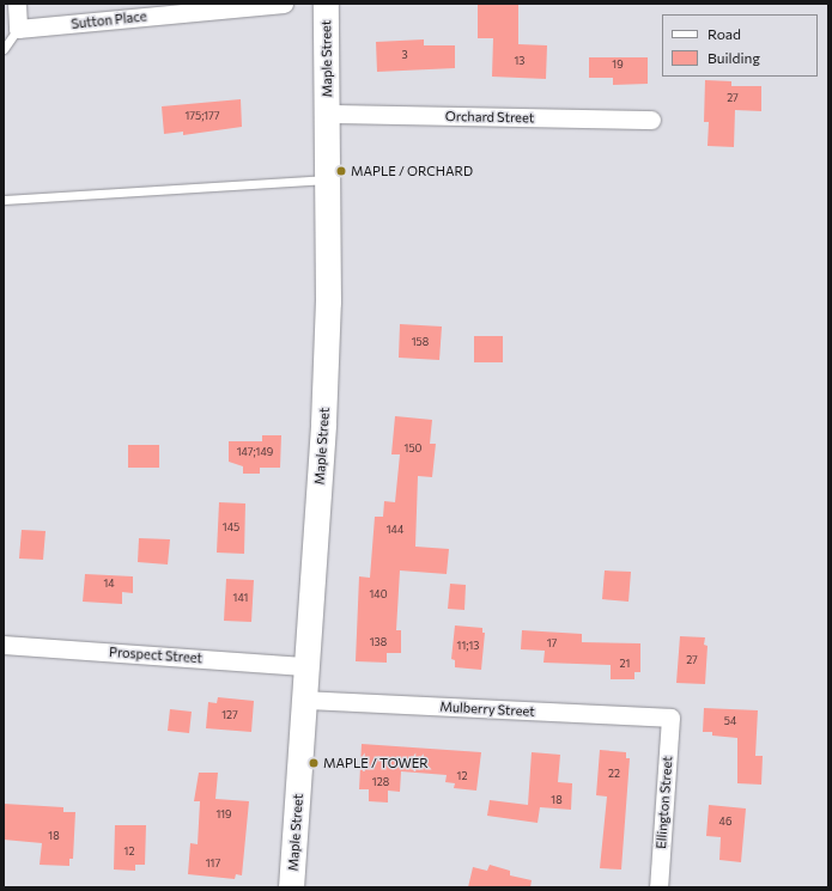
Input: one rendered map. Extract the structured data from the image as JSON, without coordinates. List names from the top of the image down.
{
  "streets": {
    "main road": ["Maple Street"],
    "street": [
      "Sutton Place",
      "Orchard Street",
      "Prospect Street",
      "Mulberry Street",
      "Ellington Street"
    ]
  },
  "crossings": [
    ["Maple Street", "Orchard Street"],
    ["Maple Street", "Prospect Street"],
    ["Maple Street", "Mulberry Street"],
    ["Mulberry Street", "Ellington Street"]
  ],
  "places": ["MAPLE / ORCHARD", "MAPLE / TOWER"],
  "house_numbers": [
    "3",
    "13",
    "19",
    "27",
    "175;177",
    "158",
    "150",
    "147;149",
    "145",
    "144",
    "14",
    "140",
    "141",
    "138",
    "17",
    "11;13",
    "27",
    "21",
    "127",
    "54",
    "22",
    "12",
    "128",
    "18",
    "119",
    "46",
    "18",
    "12",
    "117"
  ],
  "legend": ["Road", "Building"]
}
